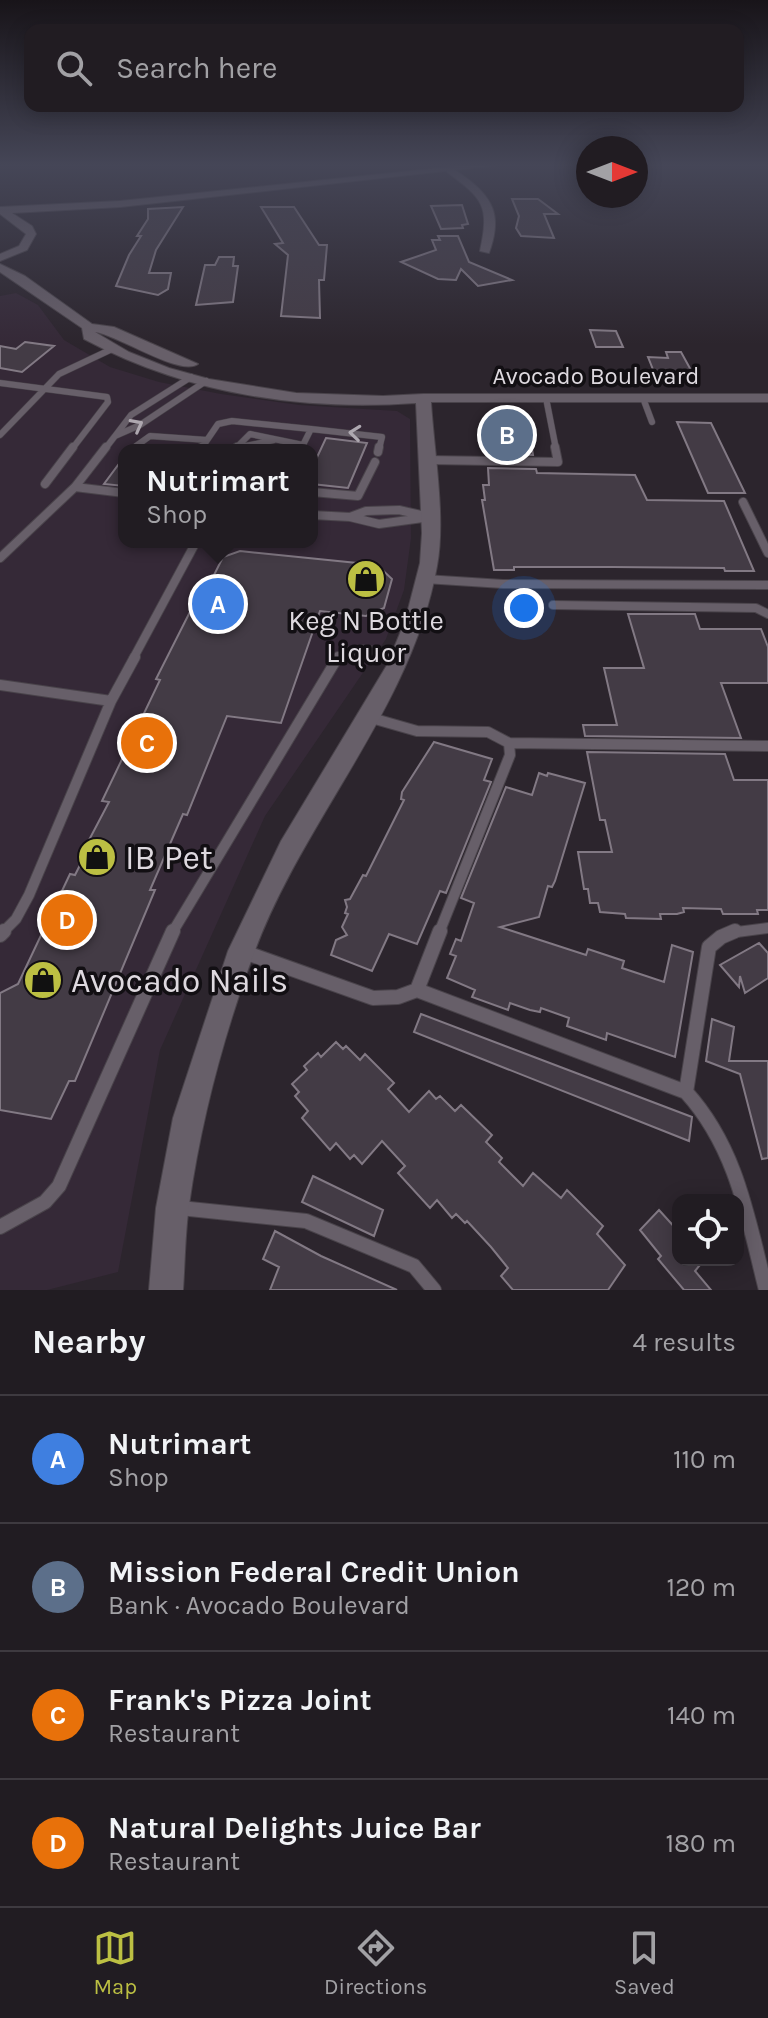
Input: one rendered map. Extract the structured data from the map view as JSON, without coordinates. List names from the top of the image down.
{
  "streets": {
    "main road": ["Avocado Boulevard"]
  },
  "places": {
    "shop": ["Keg N Bottle Liquor", "IB Pet", "Avocado Nails"]
  },
  "north": "right",
  "page": {
    "search": "Search here",
    "pins": [
      "B",
      "A",
      "C",
      "D"
    ],
    "popup": ["Nutrimart", "Shop"],
    "heading": ["Nearby", "4 results"],
    "list": [
      {
        "mark": "A",
        "name": "Nutrimart",
        "note": "Shop",
        "value": "110 m"
      },
      {
        "mark": "B",
        "name": "Mission Federal Credit Union",
        "note": "Bank · Avocado Boulevard",
        "value": "120 m"
      },
      {
        "mark": "C",
        "name": "Frank's Pizza Joint",
        "note": "Restaurant",
        "value": "140 m"
      },
      {
        "mark": "D",
        "name": "Natural Delights Juice Bar",
        "note": "Restaurant",
        "value": "180 m"
      }
    ],
    "nav": ["Map", "Directions", "Saved"]
  }
}
